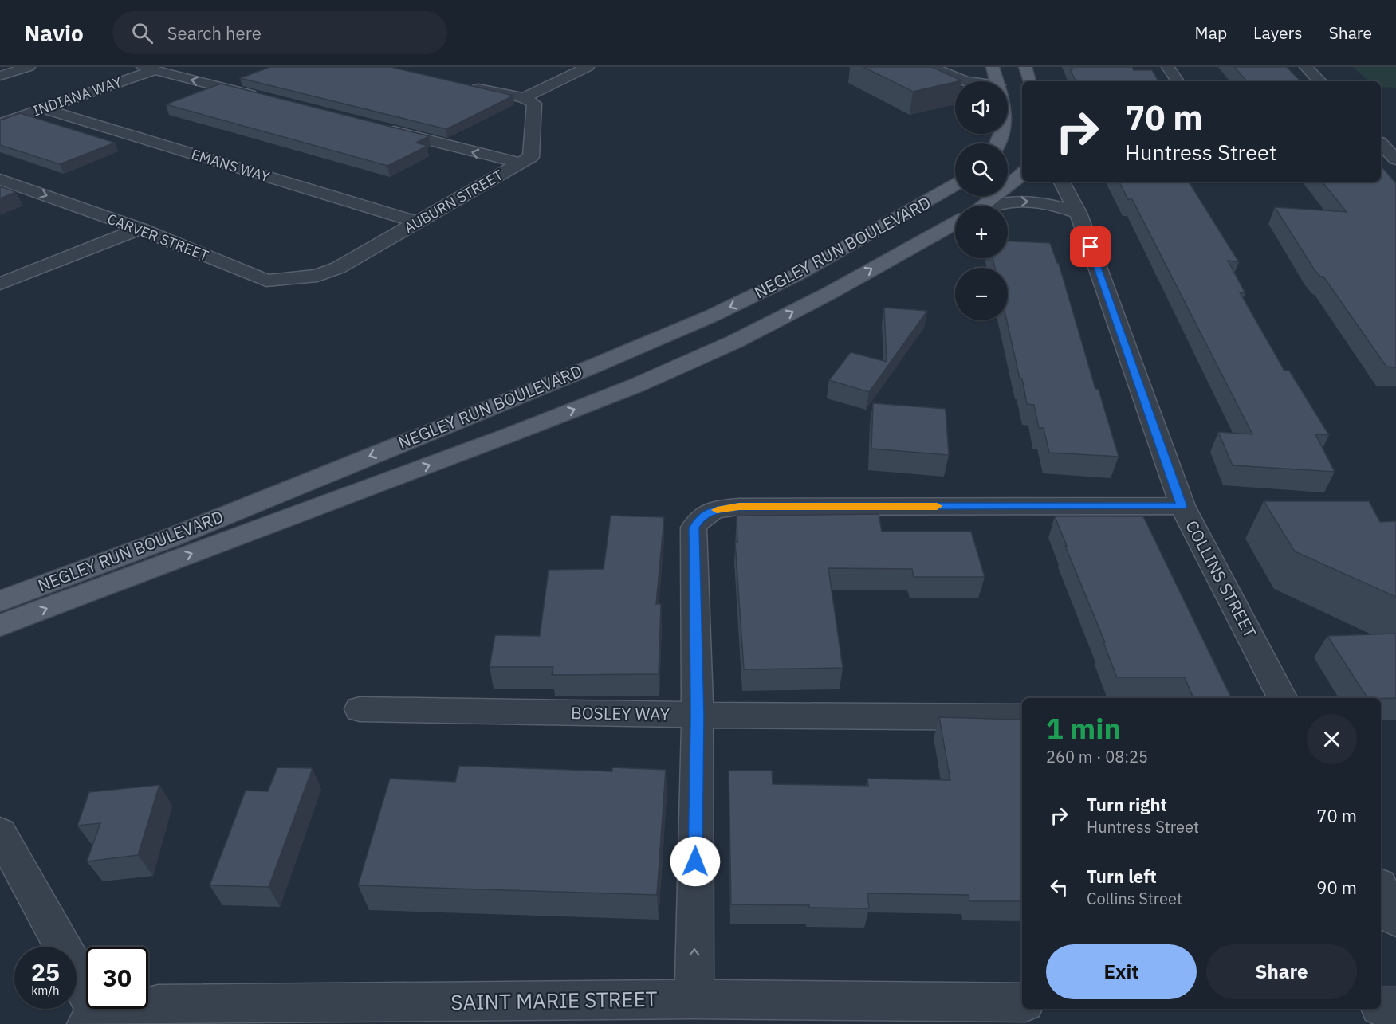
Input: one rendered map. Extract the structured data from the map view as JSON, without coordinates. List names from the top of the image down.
{
  "streets": {
    "main road": ["NEGLEY RUN BOULEVARD"],
    "street": [
      "INDIANA WAY",
      "EMANS WAY",
      "AUBURN STREET",
      "CARVER STREET",
      "COLLINS STREET",
      "BOSLEY WAY",
      "SAINT MARIE STREET"
    ]
  },
  "crossings": [
    ["INDIANA WAY", "EMANS WAY"],
    ["EMANS WAY", "AUBURN STREET"],
    ["AUBURN STREET", "CARVER STREET"]
  ],
  "one_way": ["CARVER STREET"],
  "page": {
    "header": "Navio",
    "search": "Search here",
    "nav": ["Map", "Layers", "Share"],
    "map_buttons": ["+", "−"],
    "turn": ["70 m", "Huntress Street"],
    "heading": ["1 min", "260 m · 08:25"],
    "list": [
      {
        "name": "Turn right",
        "note": "Huntress Street",
        "value": "70 m"
      },
      {
        "name": "Turn left",
        "note": "Collins Street",
        "value": "90 m"
      }
    ],
    "buttons": ["Exit", "Share"],
    "speed": "25 km/h",
    "limit": "30"
  }
}
